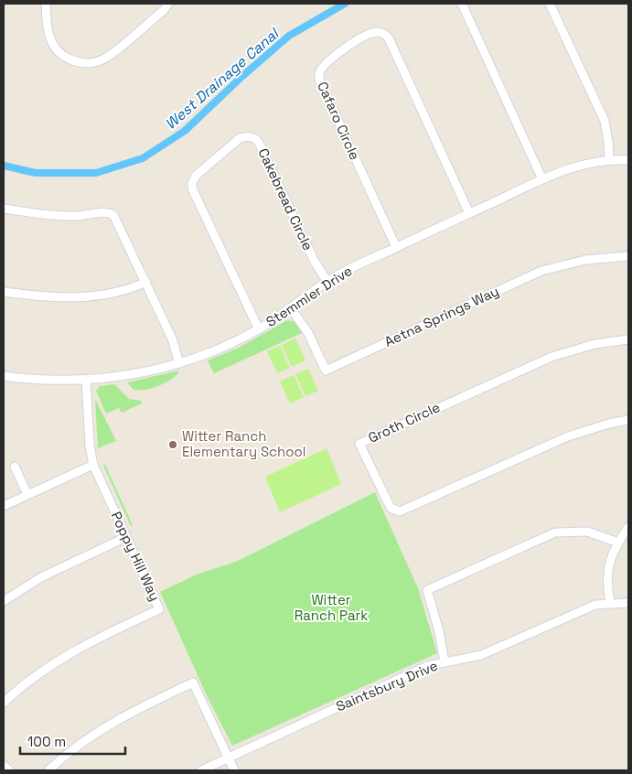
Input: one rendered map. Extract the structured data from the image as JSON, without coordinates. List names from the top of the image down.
{
  "streets": {
    "street": [
      "Cafaro Circle",
      "Cakebread Circle",
      "Stemmler Drive",
      "Aetna Springs Way",
      "Groth Circle",
      "Poppy Hill Way",
      "Saintsbury Drive"
    ]
  },
  "crossings": [
    ["Cafaro Circle", "Stemmler Drive"],
    ["Cakebread Circle", "Stemmler Drive"],
    ["Stemmler Drive", "Aetna Springs Way"],
    ["Stemmler Drive", "Poppy Hill Way"]
  ],
  "water": ["West Drainage Canal"],
  "parks": ["Witter Ranch Park"],
  "places": ["Witter Ranch Elementary School"],
  "scale_bar": "100 m"
}
